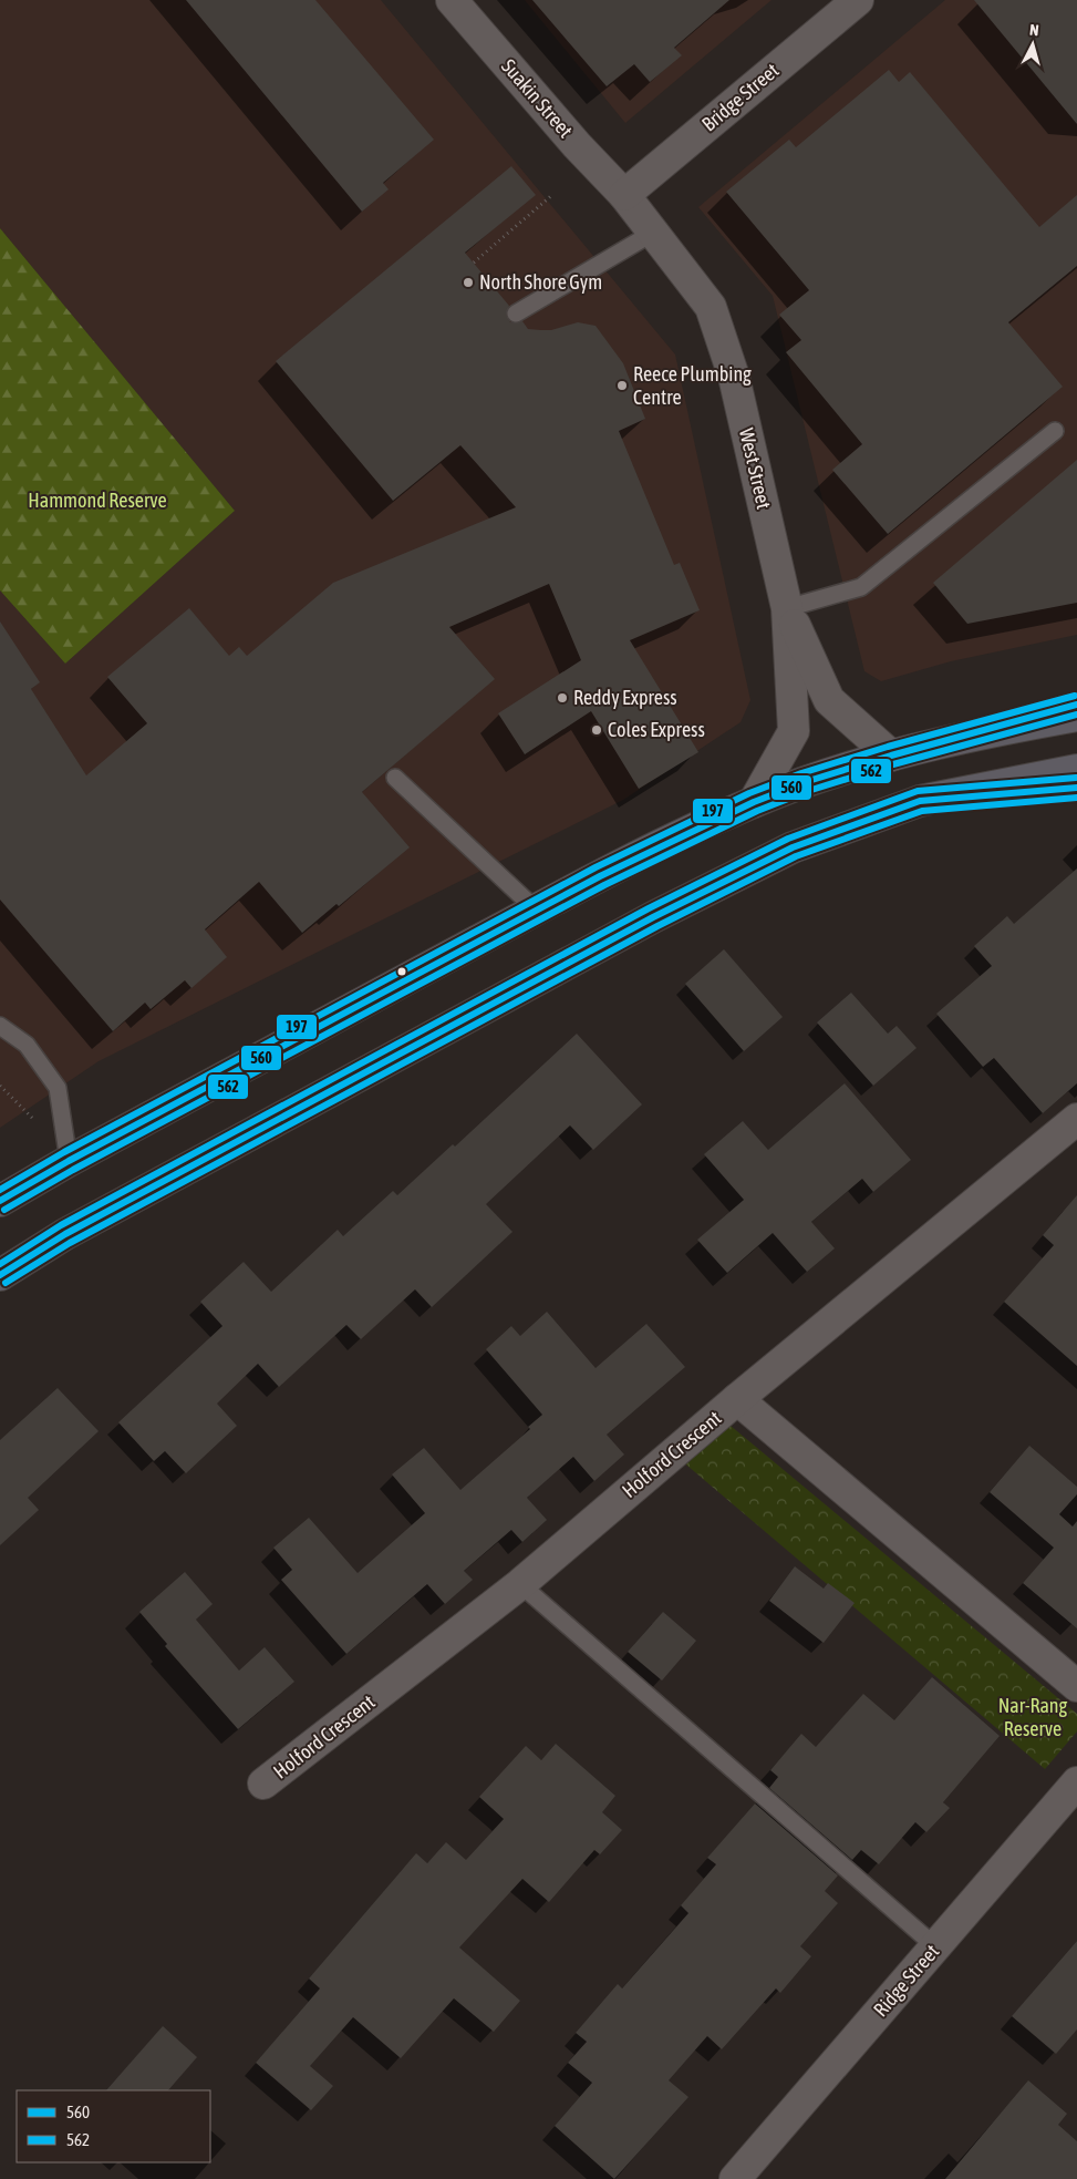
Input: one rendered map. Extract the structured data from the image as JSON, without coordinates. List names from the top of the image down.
{
  "streets": {
    "street": [
      "Bridge Street",
      "Suakin Street",
      "West Street",
      "Holford Crescent",
      "Ridge Street"
    ]
  },
  "crossings": [
    ["Bridge Street", "Suakin Street"],
    ["Bridge Street", "West Street"],
    ["Suakin Street", "West Street"]
  ],
  "parks": ["Hammond Reserve", "Nar-Rang Reserve"],
  "places": [
    "North Shore Gym",
    "Reece Plumbing Centre",
    "Reddy Express",
    "Coles Express"
  ],
  "lines": ["transit line 197", "transit line 560", "transit line 562"],
  "legend": ["560", "562"],
  "north": "top"
}
